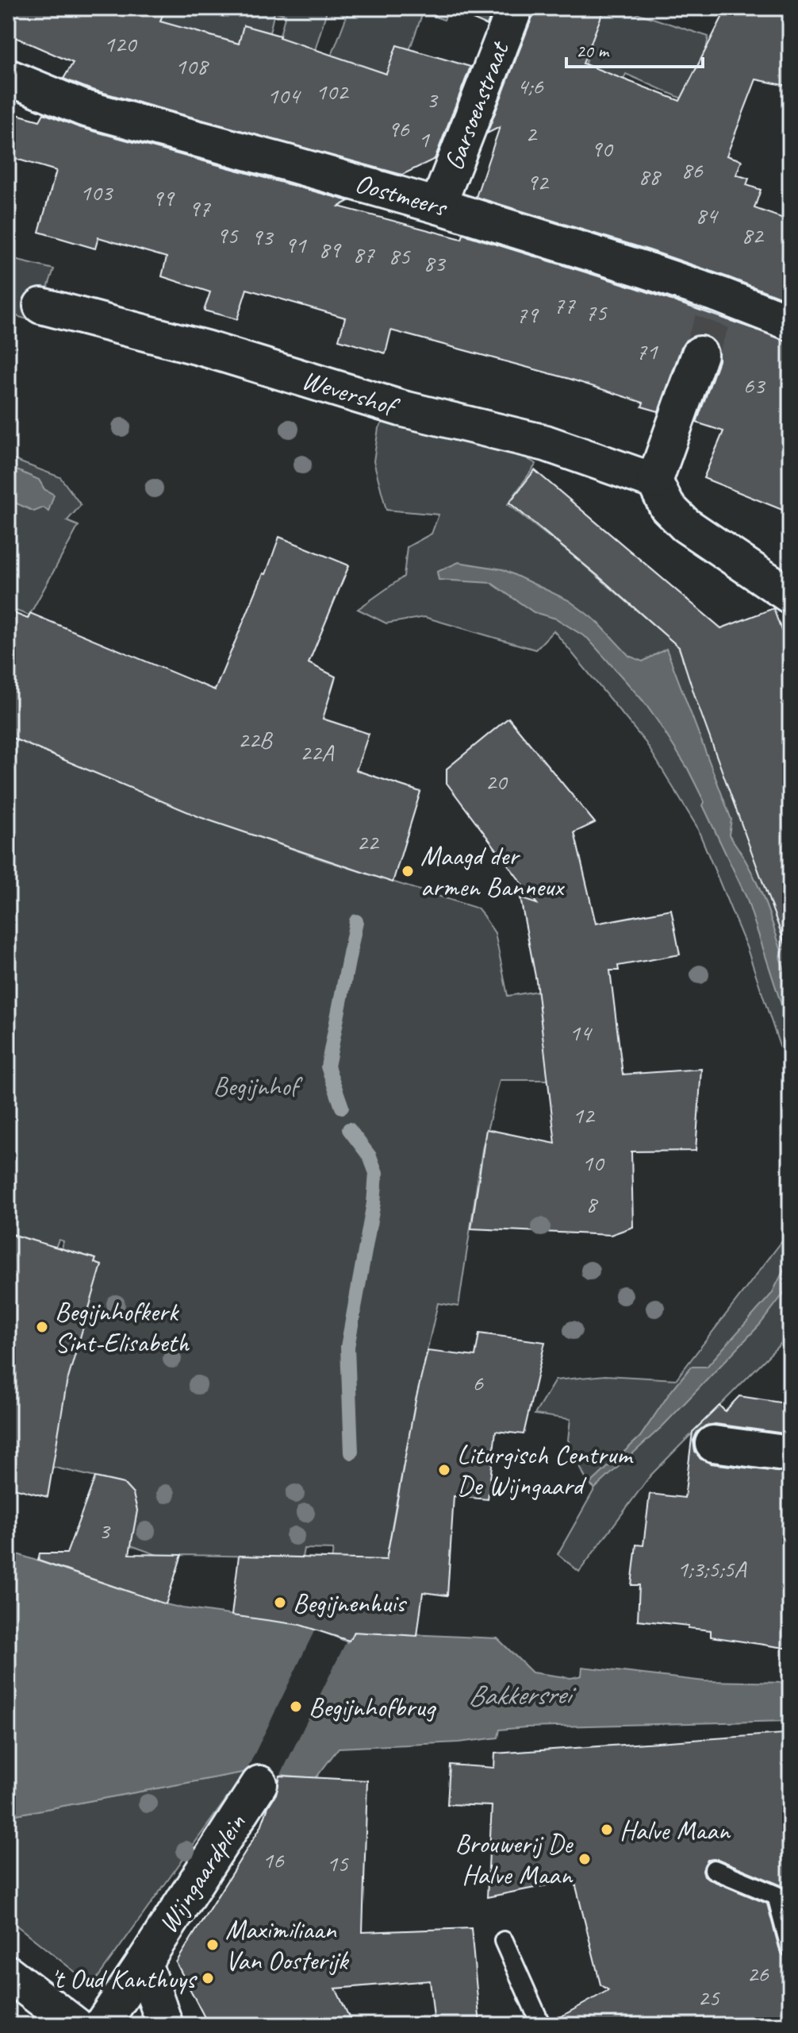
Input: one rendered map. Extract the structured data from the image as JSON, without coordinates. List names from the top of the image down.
{
  "streets": {
    "street": [
      "Garsoenstraat",
      "Oostmeers",
      "Wevershof",
      "Wijngaardplein"
    ]
  },
  "crossings": [
    ["Garsoenstraat", "Oostmeers"]
  ],
  "water": ["Bakkersrei"],
  "parks": ["Begijnhof"],
  "places": [
    "Maagd der armen Banneux",
    "Begijnhofkerk Sint-Elisabeth",
    "Liturgisch Centrum De Wijngaard",
    "Begijnenhuis",
    "Begijnhofbrug",
    "Halve Maan",
    "Brouwerij De Halve Maan",
    "Maximiliaan Van Oosterijk",
    "'t Oud Kanthuys"
  ],
  "house_numbers": [
    "120",
    "108",
    "4;6",
    "102",
    "104",
    "3",
    "96",
    "2",
    "1",
    "90",
    "86",
    "88",
    "92",
    "103",
    "99",
    "97",
    "84",
    "95",
    "82",
    "93",
    "91",
    "89",
    "87",
    "85",
    "83",
    "77",
    "75",
    "79",
    "71",
    "63",
    "22B",
    "22A",
    "20",
    "22",
    "14",
    "12",
    "10",
    "8",
    "6",
    "3",
    "1;3;5;5A",
    "16",
    "15",
    "26",
    "25"
  ],
  "scale_bar": "20 m"
}
